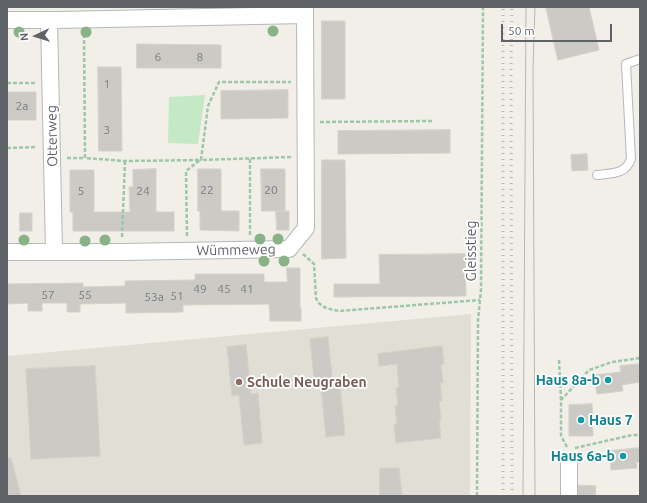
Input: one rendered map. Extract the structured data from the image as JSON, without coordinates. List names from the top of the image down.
{
  "streets": {
    "street": ["Otterweg", "Wümmeweg"],
    "path": ["Gleisstieg"]
  },
  "crossings": [
    ["Otterweg", "Wümmeweg"]
  ],
  "places": [
    "Haus 8a-b",
    "Schule Neugraben",
    "Haus 7",
    "Haus 6a-b"
  ],
  "house_numbers": [
    "6",
    "8",
    "1",
    "2a",
    "3",
    "22",
    "20",
    "5",
    "24",
    "49",
    "45",
    "41",
    "57",
    "55",
    "51",
    "53a"
  ],
  "scale_bar": "50 m",
  "north": "left"
}
